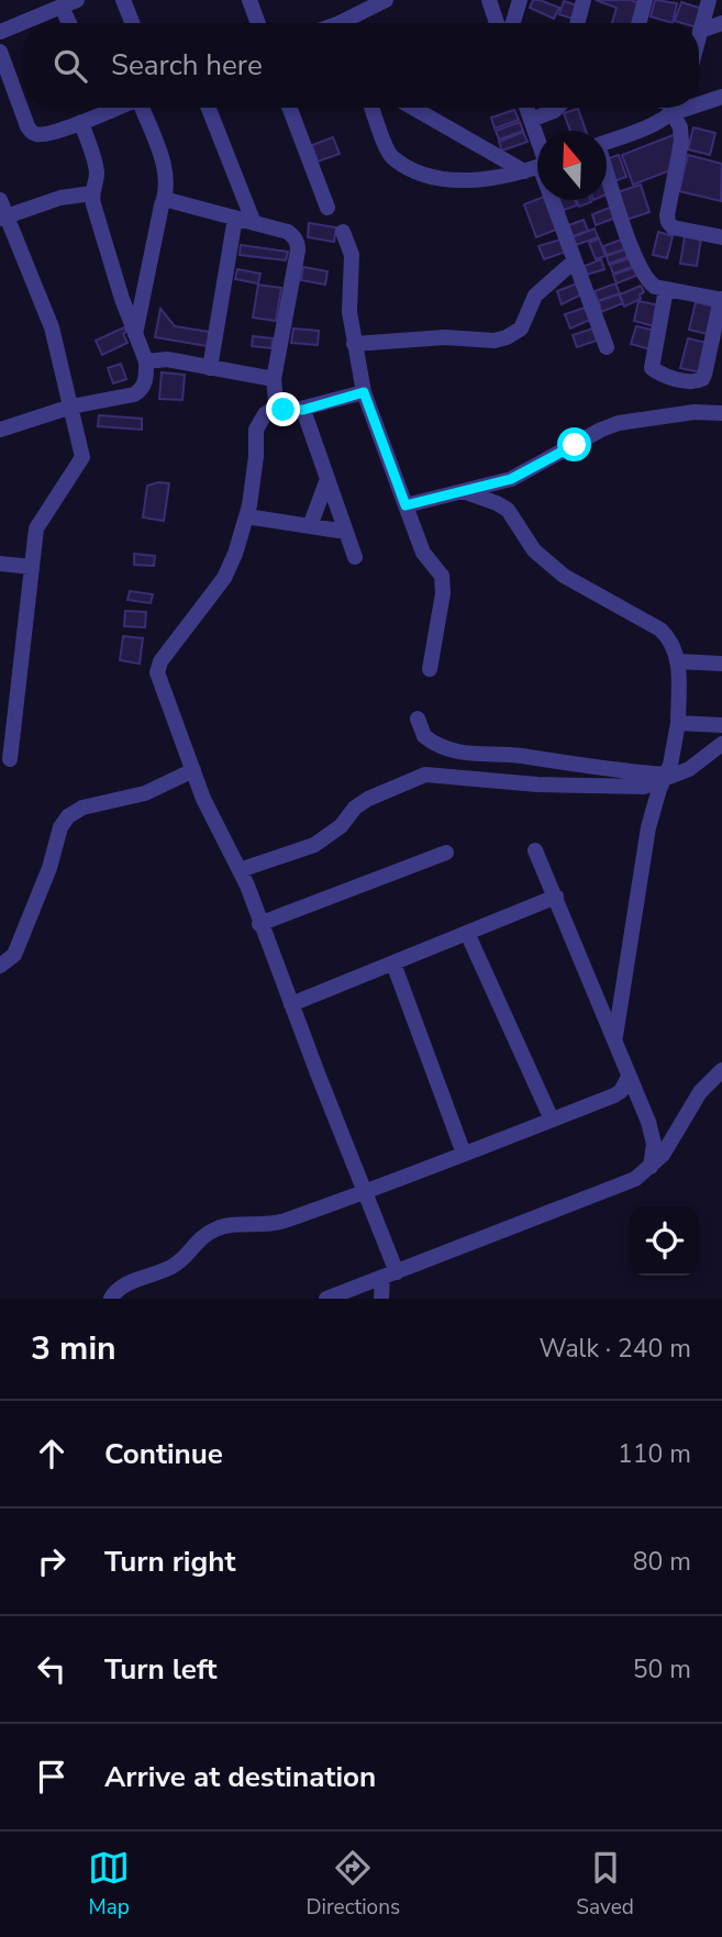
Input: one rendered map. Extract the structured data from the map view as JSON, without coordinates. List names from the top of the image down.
{
  "north": "top",
  "page": {
    "search": "Search here",
    "heading": ["3 min", "Walk · 240 m"],
    "list": [
      ["Continue", "110 m"],
      ["Turn right", "80 m"],
      ["Turn left", "50 m"],
      "Arrive at destination"
    ],
    "nav": ["Map", "Directions", "Saved"]
  }
}
